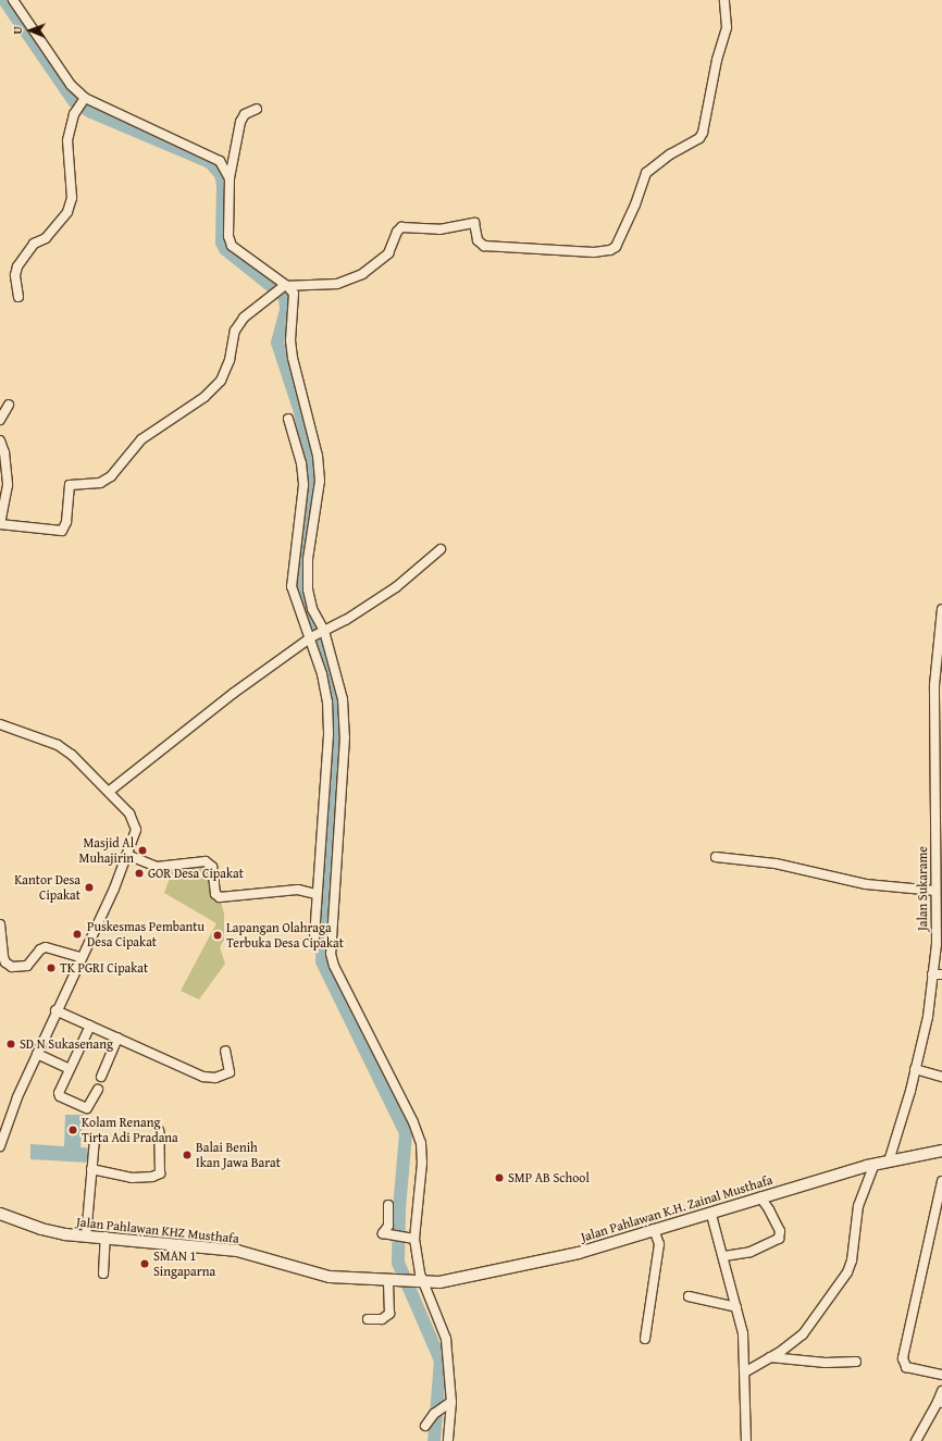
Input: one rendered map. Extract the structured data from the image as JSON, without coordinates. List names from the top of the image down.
{
  "streets": {
    "street": ["Jalan Sukarame", "Jalan Pahlawan K.H. Zainal Musthafa", "Jalan Pahlawan KHZ Musthafa"]
  },
  "crossings": [
    ["Jalan Sukarame", "Jalan Pahlawan K.H. Zainal Musthafa"],
    ["Jalan Pahlawan K.H. Zainal Musthafa", "Jalan Pahlawan KHZ Musthafa"]
  ],
  "places": [
    "Masjid Al Muhajirin",
    "GOR Desa Cipakat",
    "Kantor Desa Cipakat",
    "Puskesmas Pembantu Desa Cipakat",
    "Lapangan Olahraga Terbuka Desa Cipakat",
    "TK PGRI Cipakat",
    "SD N Sukasenang",
    "Kolam Renang Tirta Adi Pradana",
    "Balai Benih Ikan Jawa Barat",
    "SMP AB School",
    "SMAN 1 Singaparna"
  ],
  "north": "left"
}
